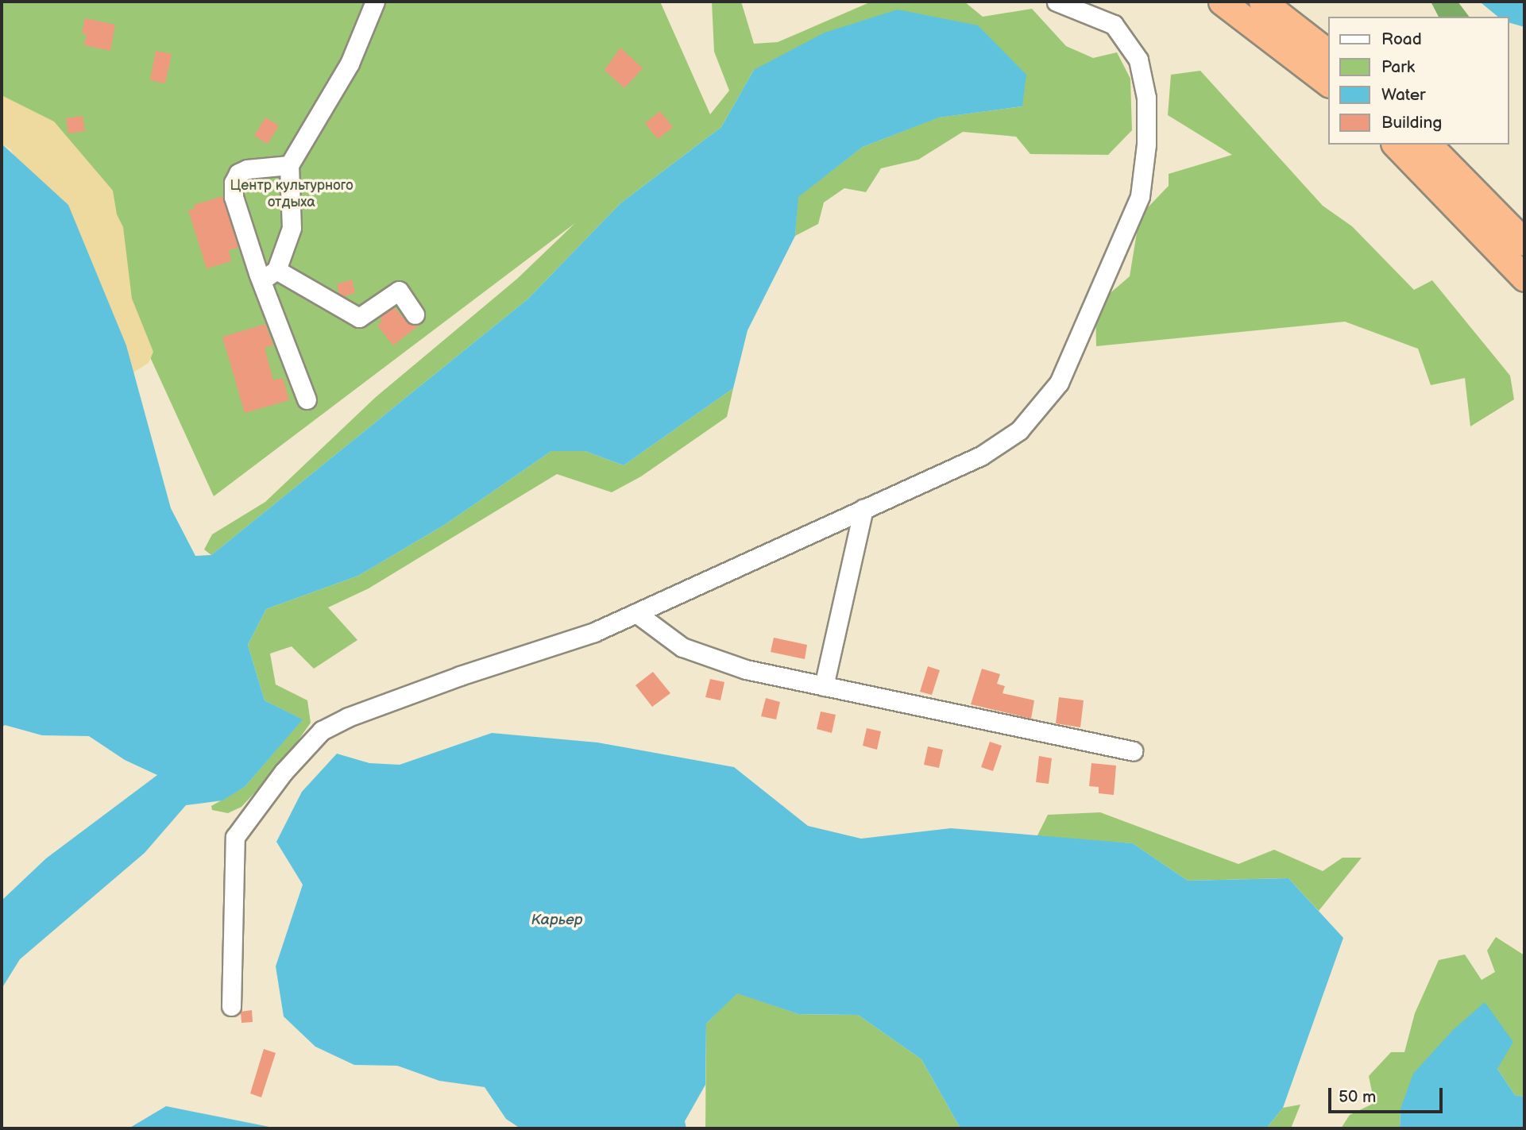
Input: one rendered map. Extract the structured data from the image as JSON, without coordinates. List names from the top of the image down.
{
  "water": ["Карьер"],
  "parks": ["Центр культурного отдыха"],
  "legend": [
    "Road",
    "Park",
    "Water",
    "Building"
  ],
  "scale_bar": "50 m"
}
